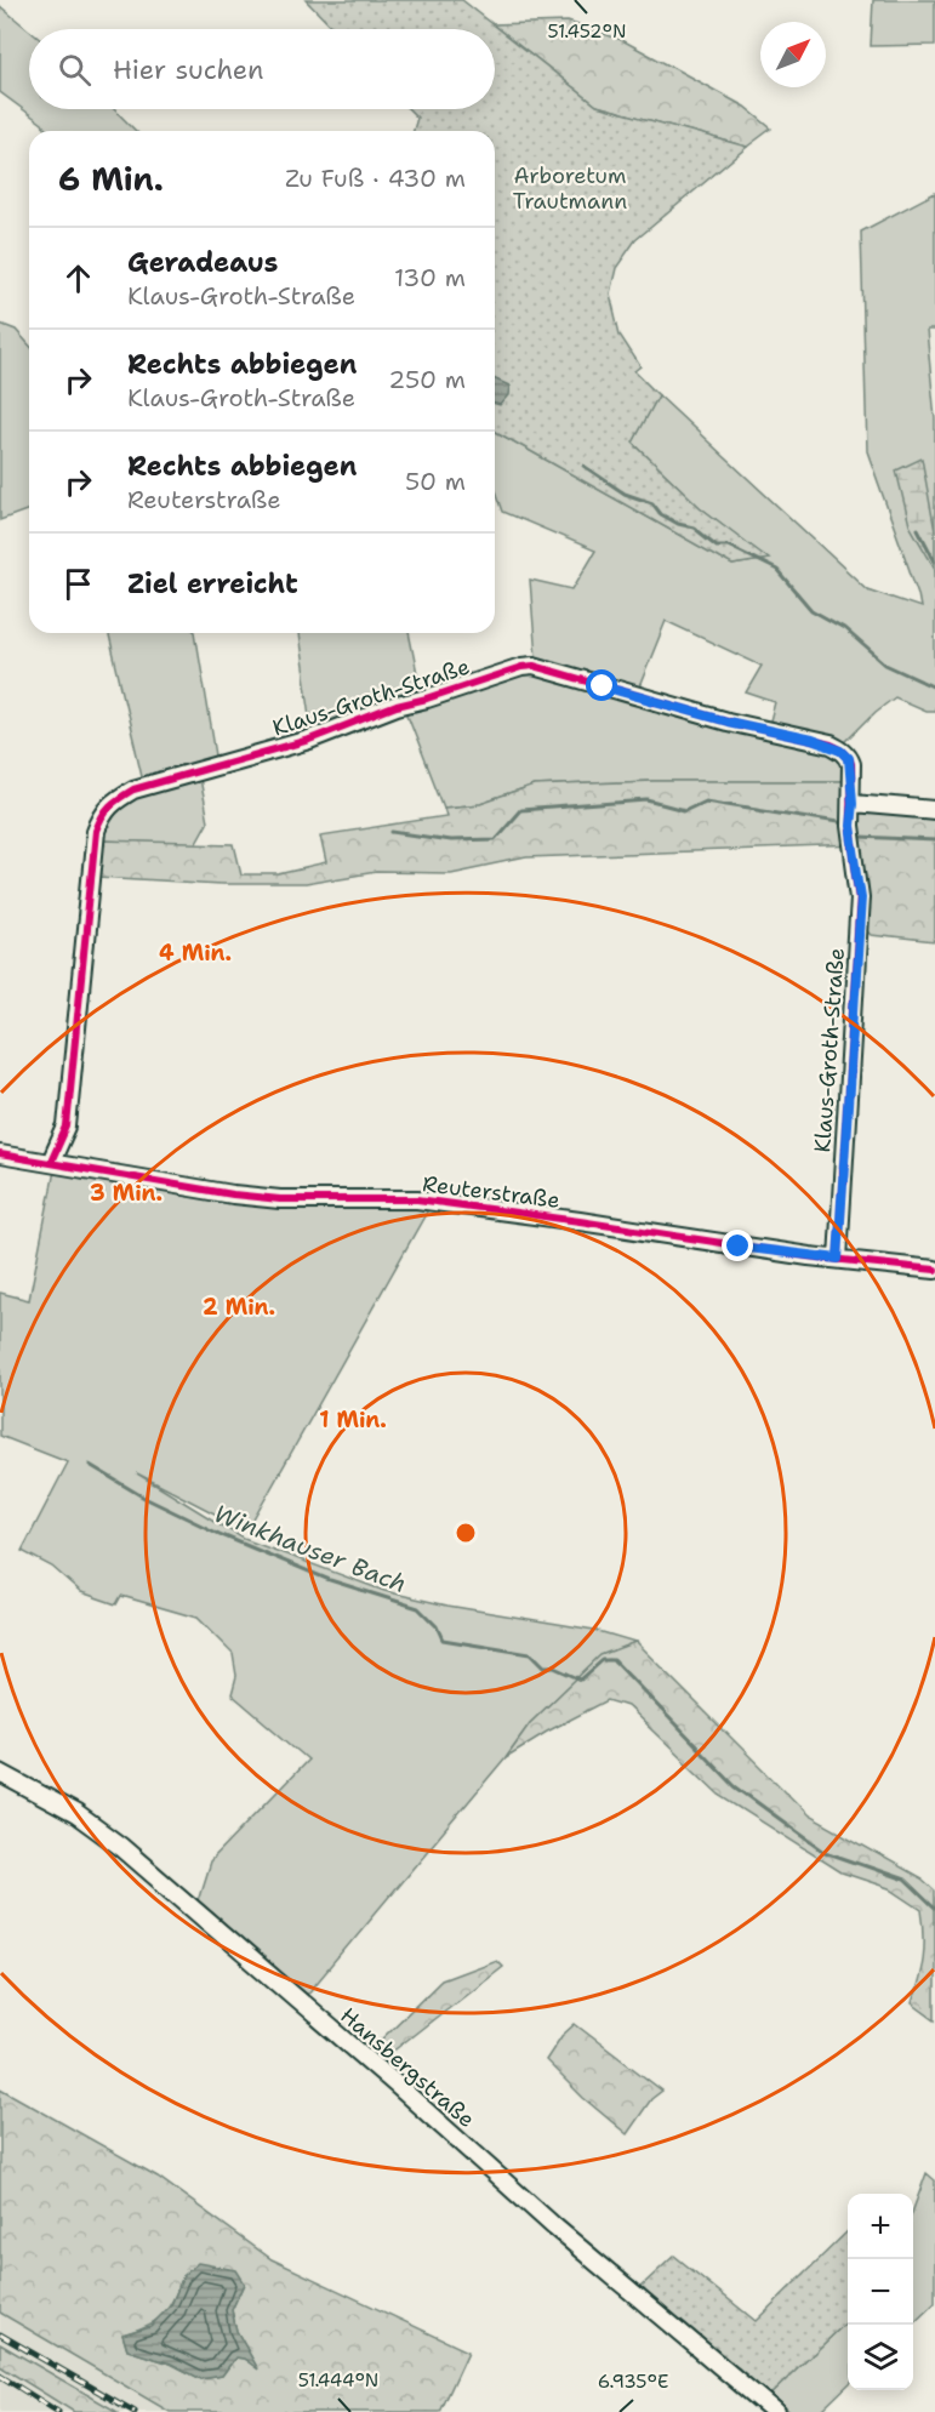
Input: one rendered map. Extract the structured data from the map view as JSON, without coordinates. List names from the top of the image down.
{
  "streets": {
    "street": ["Klaus-Groth-Straße", "Reuterstraße", "Hansbergstraße"]
  },
  "crossings": [
    ["Klaus-Groth-Straße", "Reuterstraße"]
  ],
  "water": ["Winkhauser Bach"],
  "parks": ["Arboretum Trautmann"],
  "north": "top right",
  "page": {
    "search": "Hier suchen",
    "heading": ["6 Min.", "Zu Fuß · 430 m"],
    "list": [
      ["Geradeaus", "Klaus-Groth-Straße", "130 m"],
      ["Rechts abbiegen", "Klaus-Groth-Straße", "250 m"],
      ["Rechts abbiegen", "Reuterstraße", "50 m"],
      "Ziel erreicht"
    ],
    "map_buttons": ["+", "−"]
  },
  "coordinates": ["51.452°N", "51.444°N", "6.935°E"],
  "rings": [
    "4 Min.",
    "3 Min.",
    "2 Min.",
    "1 Min."
  ]
}
